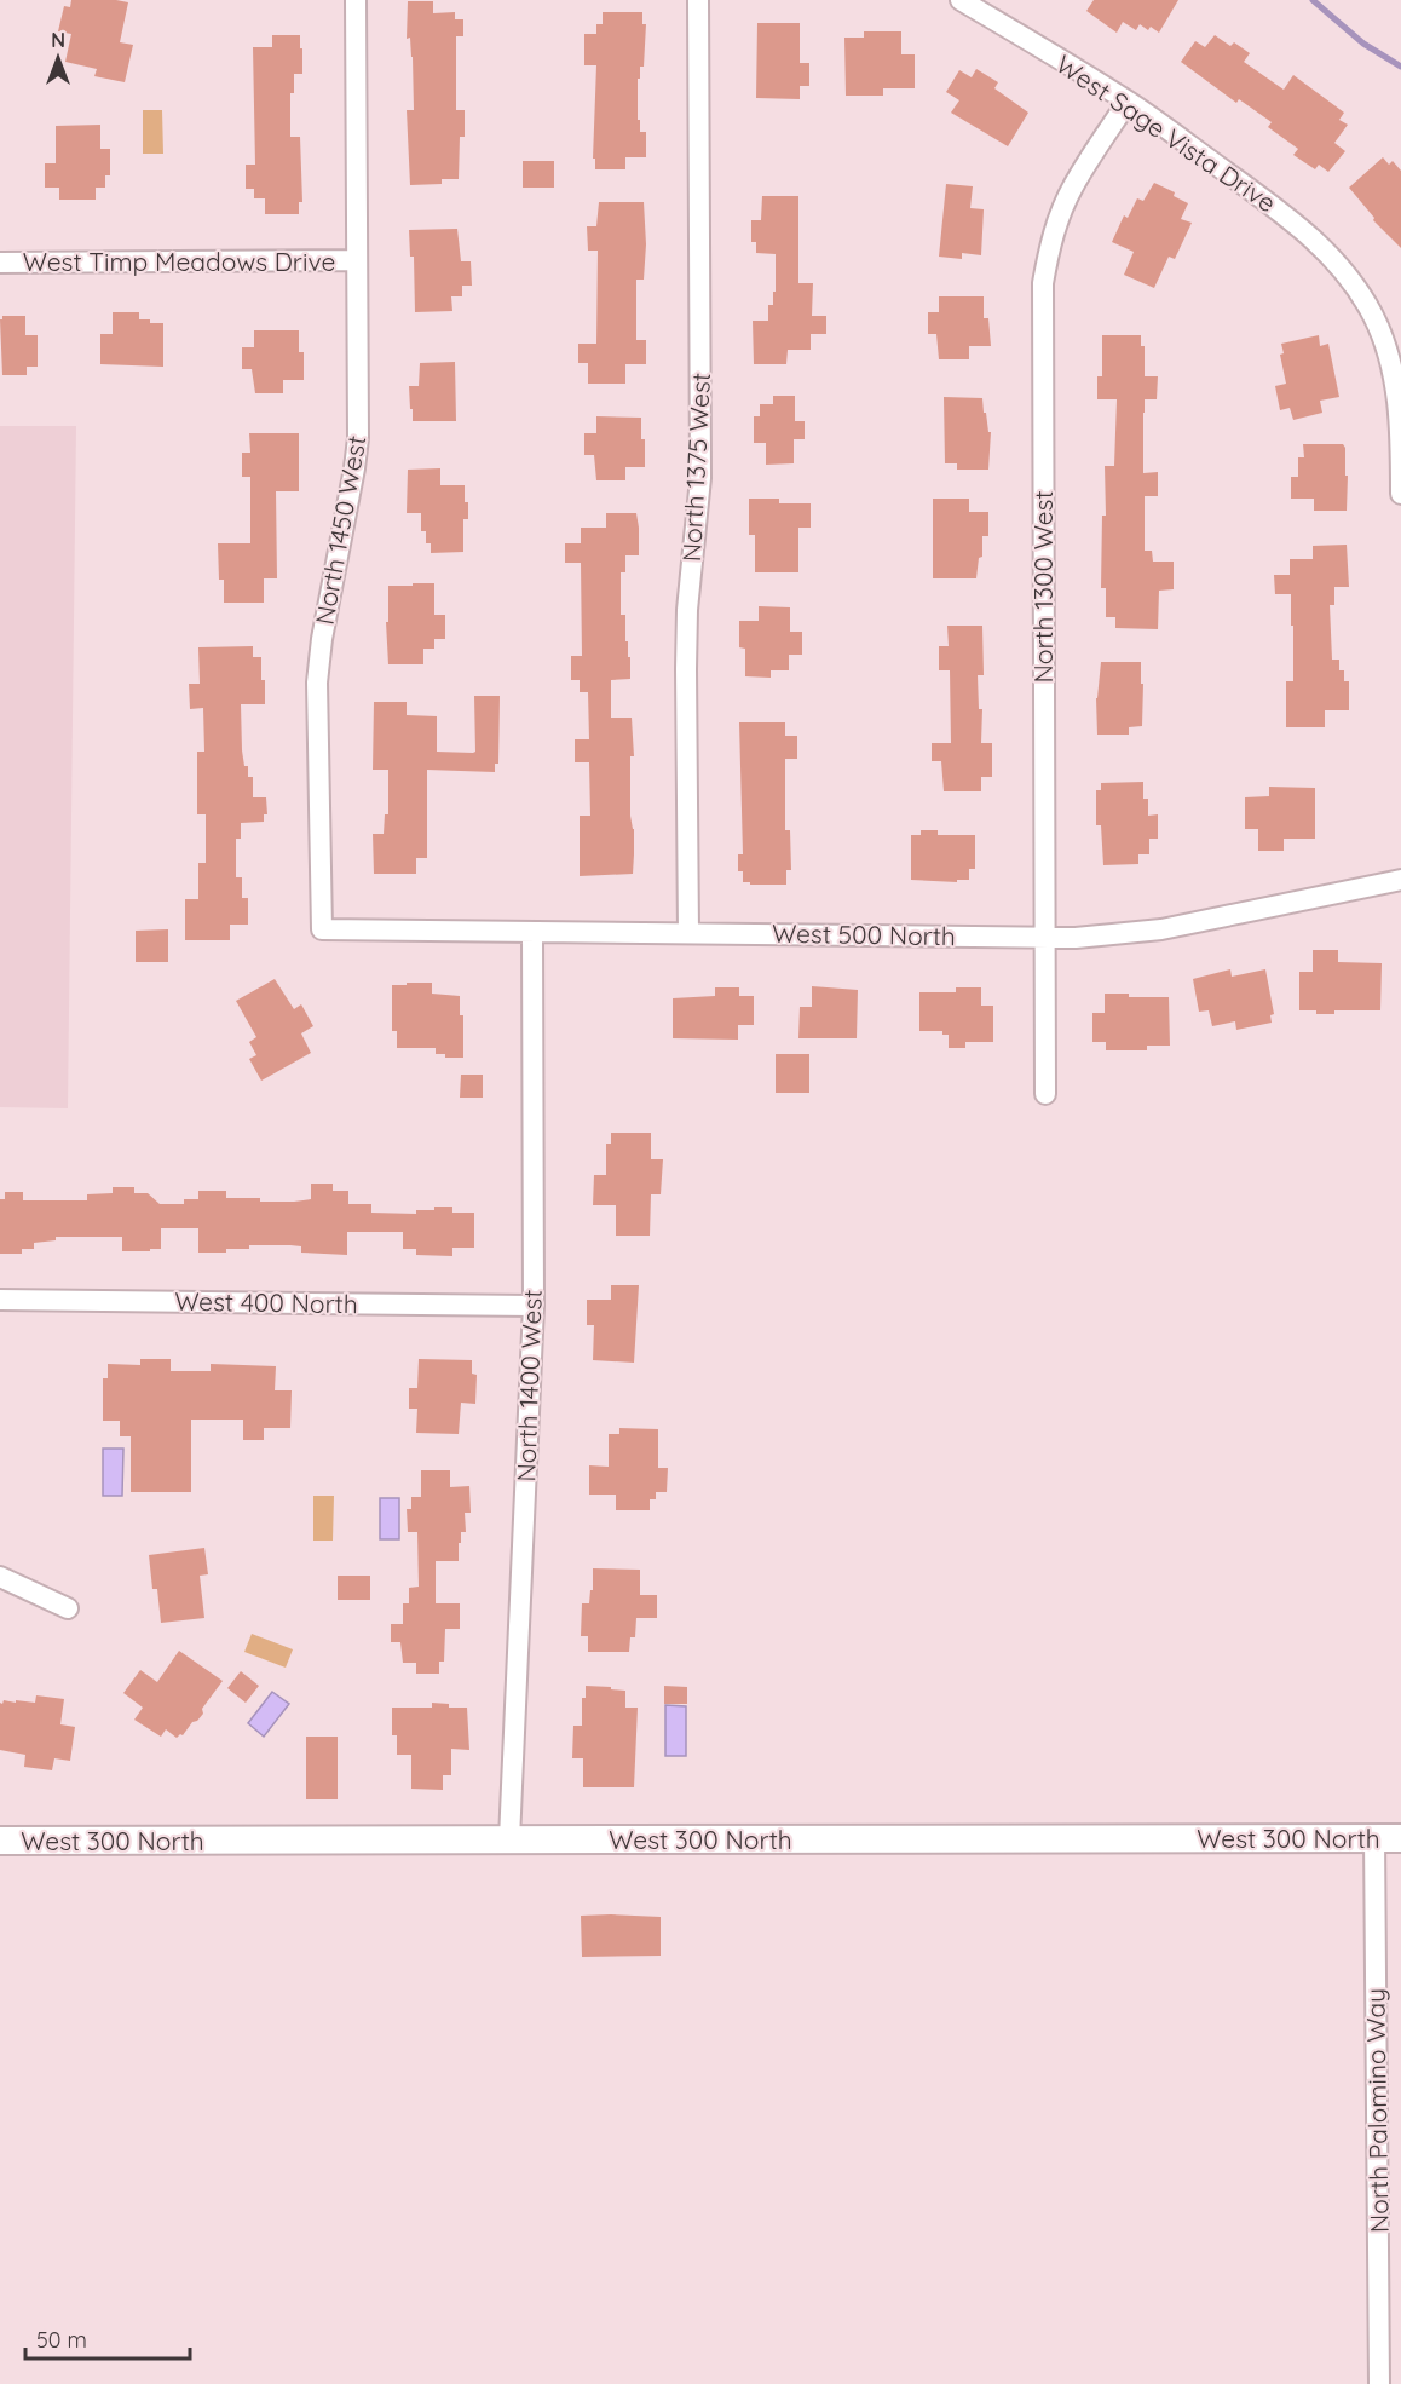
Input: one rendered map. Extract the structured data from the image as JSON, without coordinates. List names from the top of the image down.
{
  "streets": {
    "street": [
      "West Sage Vista Drive",
      "West Timp Meadows Drive",
      "North 1375 West",
      "North 1450 West",
      "North 1300 West",
      "West 500 North",
      "West 400 North",
      "North 1400 West",
      "West 300 North",
      "North Palomino Way"
    ]
  },
  "crossings": [
    ["West Sage Vista Drive", "North 1300 West"],
    ["West Timp Meadows Drive", "North 1450 West"],
    ["North 1375 West", "West 500 North"],
    ["North 1450 West", "West 500 North"],
    ["North 1300 West", "West 500 North"],
    ["West 500 North", "North 1400 West"],
    ["West 400 North", "North 1400 West"],
    ["North 1400 West", "West 300 North"],
    ["West 300 North", "North Palomino Way"]
  ],
  "scale_bar": "50 m",
  "north": "top"
}
